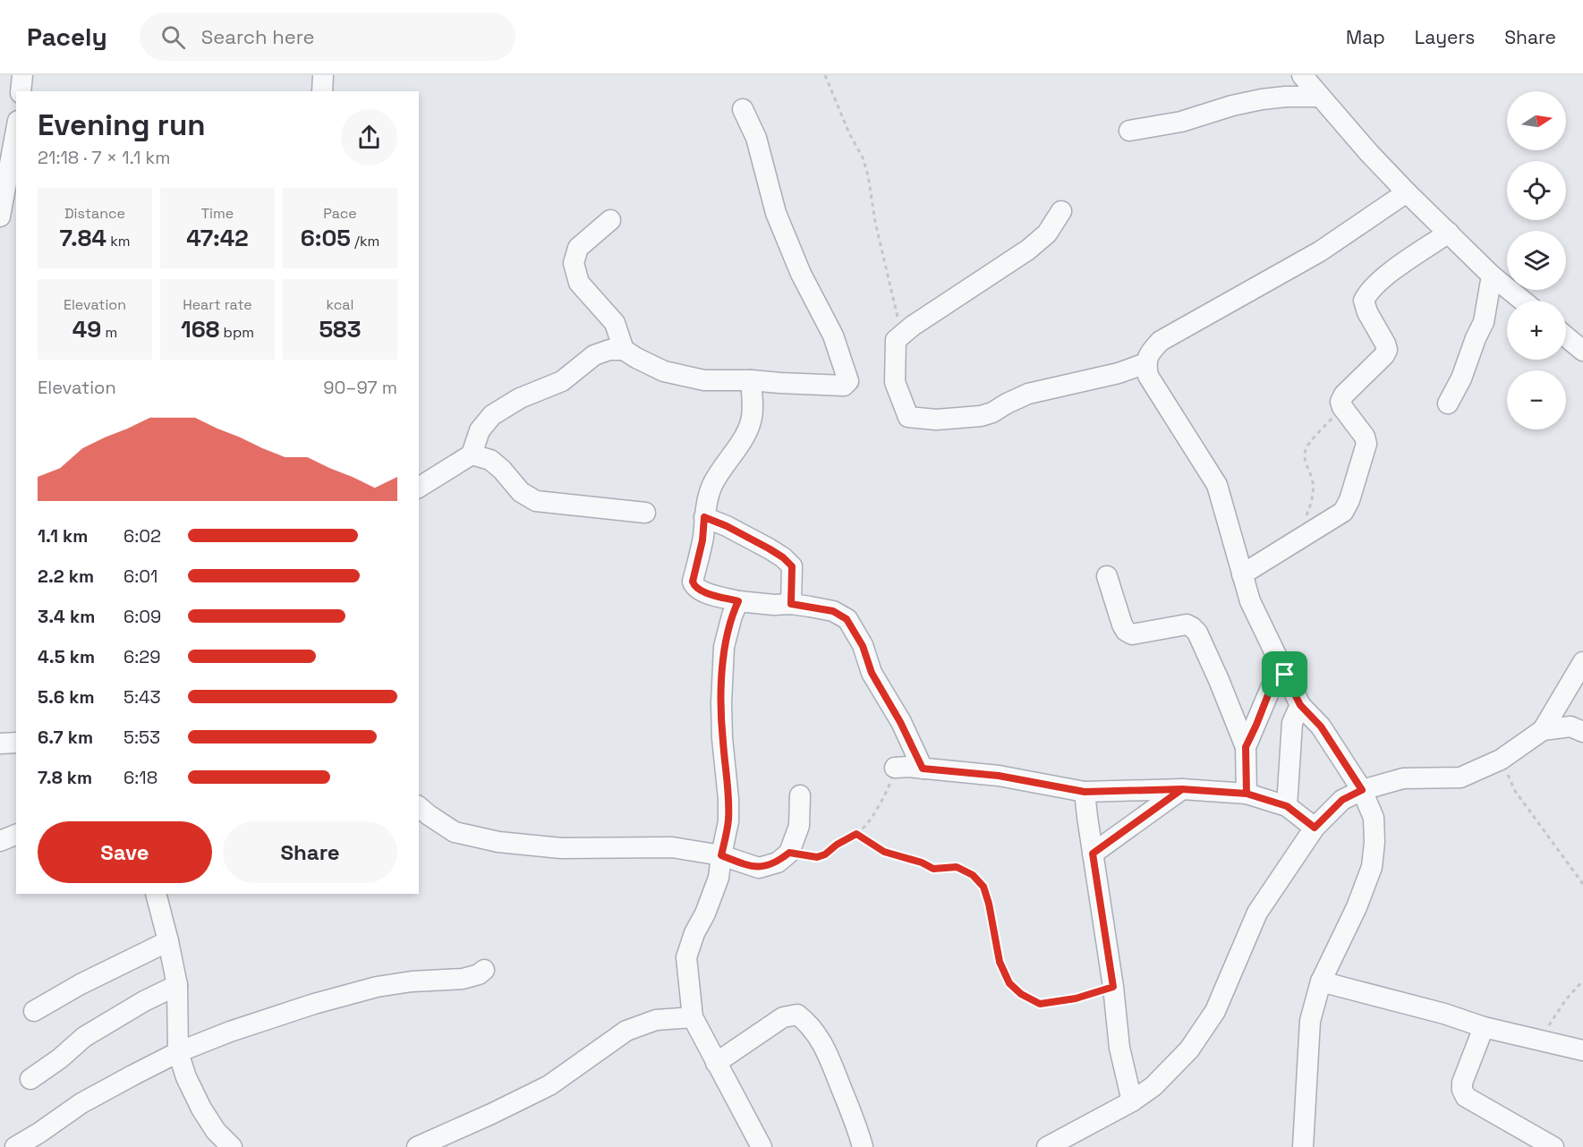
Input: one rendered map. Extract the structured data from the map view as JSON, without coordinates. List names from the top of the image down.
{
  "north": "right",
  "page": {
    "header": "Pacely",
    "search": "Search here",
    "nav": ["Map", "Layers", "Share"],
    "map_buttons": ["+", "−"],
    "heading": ["Evening run", "21:18 · 7 × 1.1 km"],
    "stats": [
      ["Distance", "7.84 km"],
      ["Time", "47:42"],
      ["Pace", "6:05 /km"],
      ["Elevation", "49 m"],
      ["Heart rate", "168 bpm"],
      ["kcal", "583"]
    ],
    "chart": ["Elevation", "90–97 m"],
    "list": [
      {
        "name": "1.1 km",
        "note": "6:02"
      },
      {
        "name": "2.2 km",
        "note": "6:01"
      },
      {
        "name": "3.4 km",
        "note": "6:09"
      },
      {
        "name": "4.5 km",
        "note": "6:29"
      },
      {
        "name": "5.6 km",
        "note": "5:43"
      },
      {
        "name": "6.7 km",
        "note": "5:53"
      },
      {
        "name": "7.8 km",
        "note": "6:18"
      }
    ],
    "buttons": ["Save", "Share"]
  }
}
